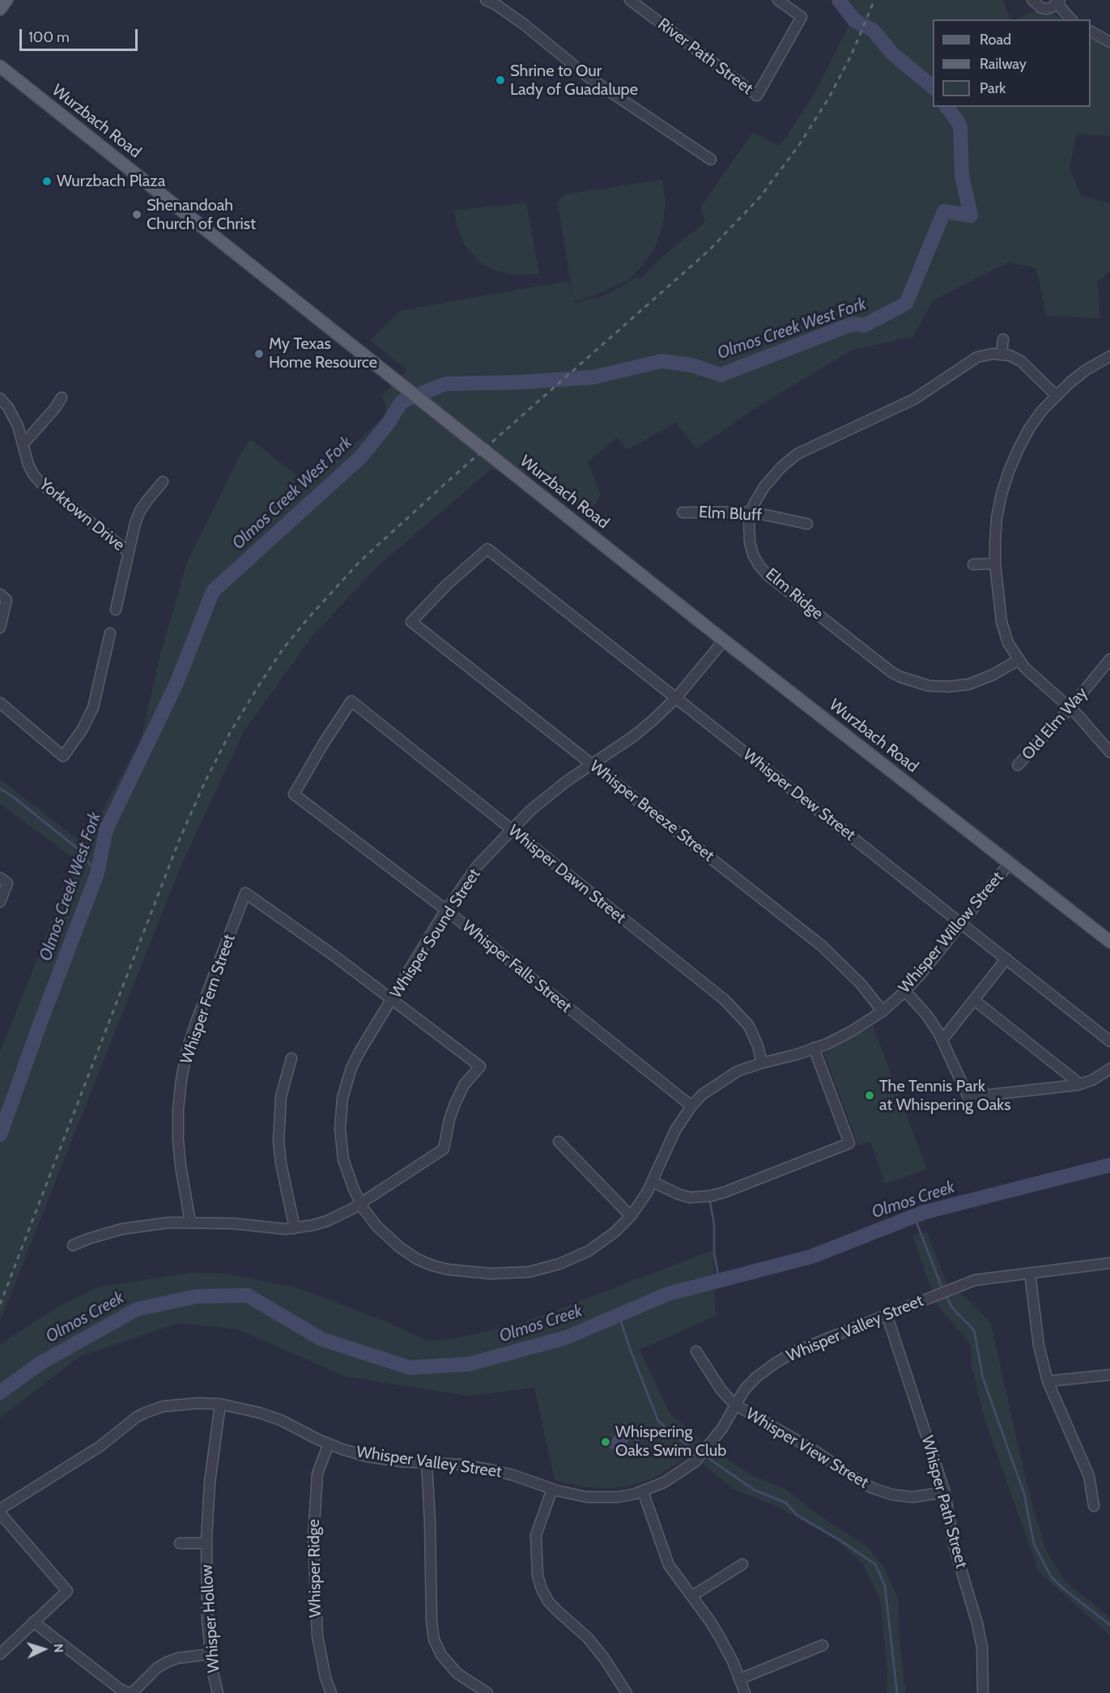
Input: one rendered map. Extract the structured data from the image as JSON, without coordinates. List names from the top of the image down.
{
  "streets": {
    "main road": ["Wurzbach Road"],
    "street": [
      "River Path Street",
      "Elm Bluff",
      "Yorktown Drive",
      "Elm Ridge",
      "Old Elm Way",
      "Whisper Dew Street",
      "Whisper Breeze Street",
      "Whisper Dawn Street",
      "Whisper Willow Street",
      "Whisper Sound Street",
      "Whisper Falls Street",
      "Whisper Fern Street",
      "Whisper Valley Street",
      "Whisper View Street",
      "Whisper Path Street",
      "Whisper Ridge",
      "Whisper Hollow"
    ]
  },
  "crossings": [
    ["Wurzbach Road", "Whisper Willow Street"],
    ["Wurzbach Road", "Whisper Sound Street"],
    ["Elm Bluff", "Elm Ridge"],
    ["Whisper Dew Street", "Whisper Breeze Street"],
    ["Whisper Dew Street", "Whisper Willow Street"],
    ["Whisper Dew Street", "Whisper Sound Street"],
    ["Whisper Breeze Street", "Whisper Willow Street"],
    ["Whisper Breeze Street", "Whisper Sound Street"],
    ["Whisper Dawn Street", "Whisper Willow Street"],
    ["Whisper Dawn Street", "Whisper Sound Street"],
    ["Whisper Dawn Street", "Whisper Falls Street"],
    ["Whisper Willow Street", "Whisper Sound Street"],
    ["Whisper Willow Street", "Whisper Falls Street"],
    ["Whisper Sound Street", "Whisper Falls Street"],
    ["Whisper Sound Street", "Whisper Fern Street"],
    ["Whisper Valley Street", "Whisper View Street"],
    ["Whisper Valley Street", "Whisper Path Street"],
    ["Whisper Valley Street", "Whisper Ridge"],
    ["Whisper Valley Street", "Whisper Hollow"],
    ["Whisper View Street", "Whisper Path Street"]
  ],
  "water": ["Olmos Creek West Fork", "Olmos Creek"],
  "places": [
    "Shrine to Our Lady of Guadalupe",
    "Wurzbach Plaza",
    "Shenandoah Church of Christ",
    "My Texas Home Resource",
    "The Tennis Park at Whispering Oaks",
    "Whispering Oaks Swim Club"
  ],
  "legend": ["Road", "Railway", "Park"],
  "scale_bar": "100 m",
  "north": "right"
}
